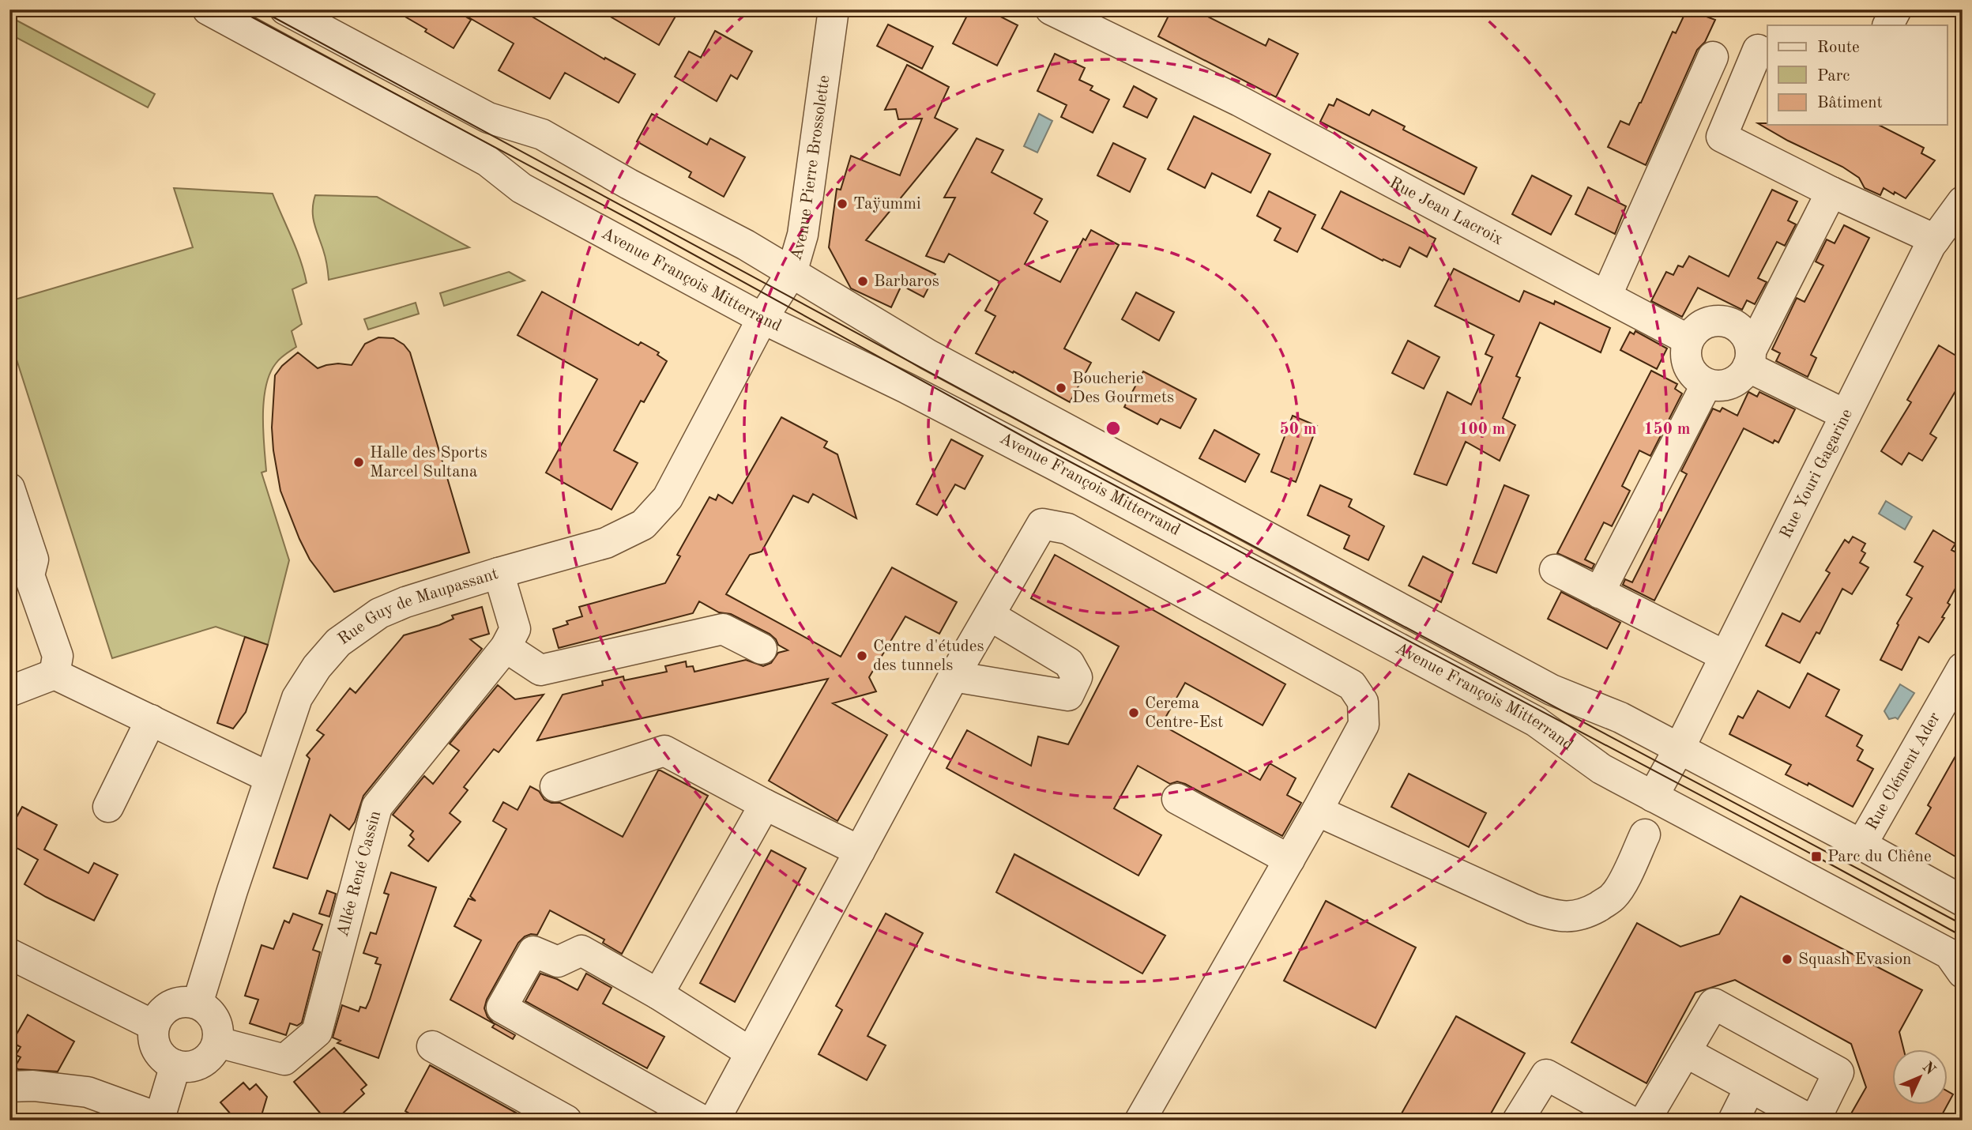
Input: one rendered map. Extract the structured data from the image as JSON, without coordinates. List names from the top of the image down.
{
  "streets": {
    "street": [
      "Avenue Pierre Brossolette",
      "Rue Jean Lacroix",
      "Avenue François Mitterrand",
      "Rue Youri Gagarine",
      "Rue Guy de Maupassant",
      "Rue Clément Ader",
      "Allée René Cassin"
    ]
  },
  "crossings": [
    ["Avenue Pierre Brossolette", "Avenue François Mitterrand"],
    ["Avenue Pierre Brossolette", "Rue Guy de Maupassant"],
    ["Avenue François Mitterrand", "Rue Youri Gagarine"],
    ["Avenue François Mitterrand", "Rue Guy de Maupassant"],
    ["Rue Guy de Maupassant", "Allée René Cassin"]
  ],
  "places": {
    "other": [
      "Taÿummi",
      "Barbaros",
      "Boucherie Des Gourmets",
      "Halle des Sports Marcel Sultana",
      "Centre d'études des tunnels",
      "Cerema Centre-Est",
      "Squash Evasion"
    ],
    "transit": ["Parc du Chêne"]
  },
  "legend": ["Route", "Parc", "Bâtiment"],
  "north": "top right",
  "rings": ["50 m", "100 m", "150 m"]
}
